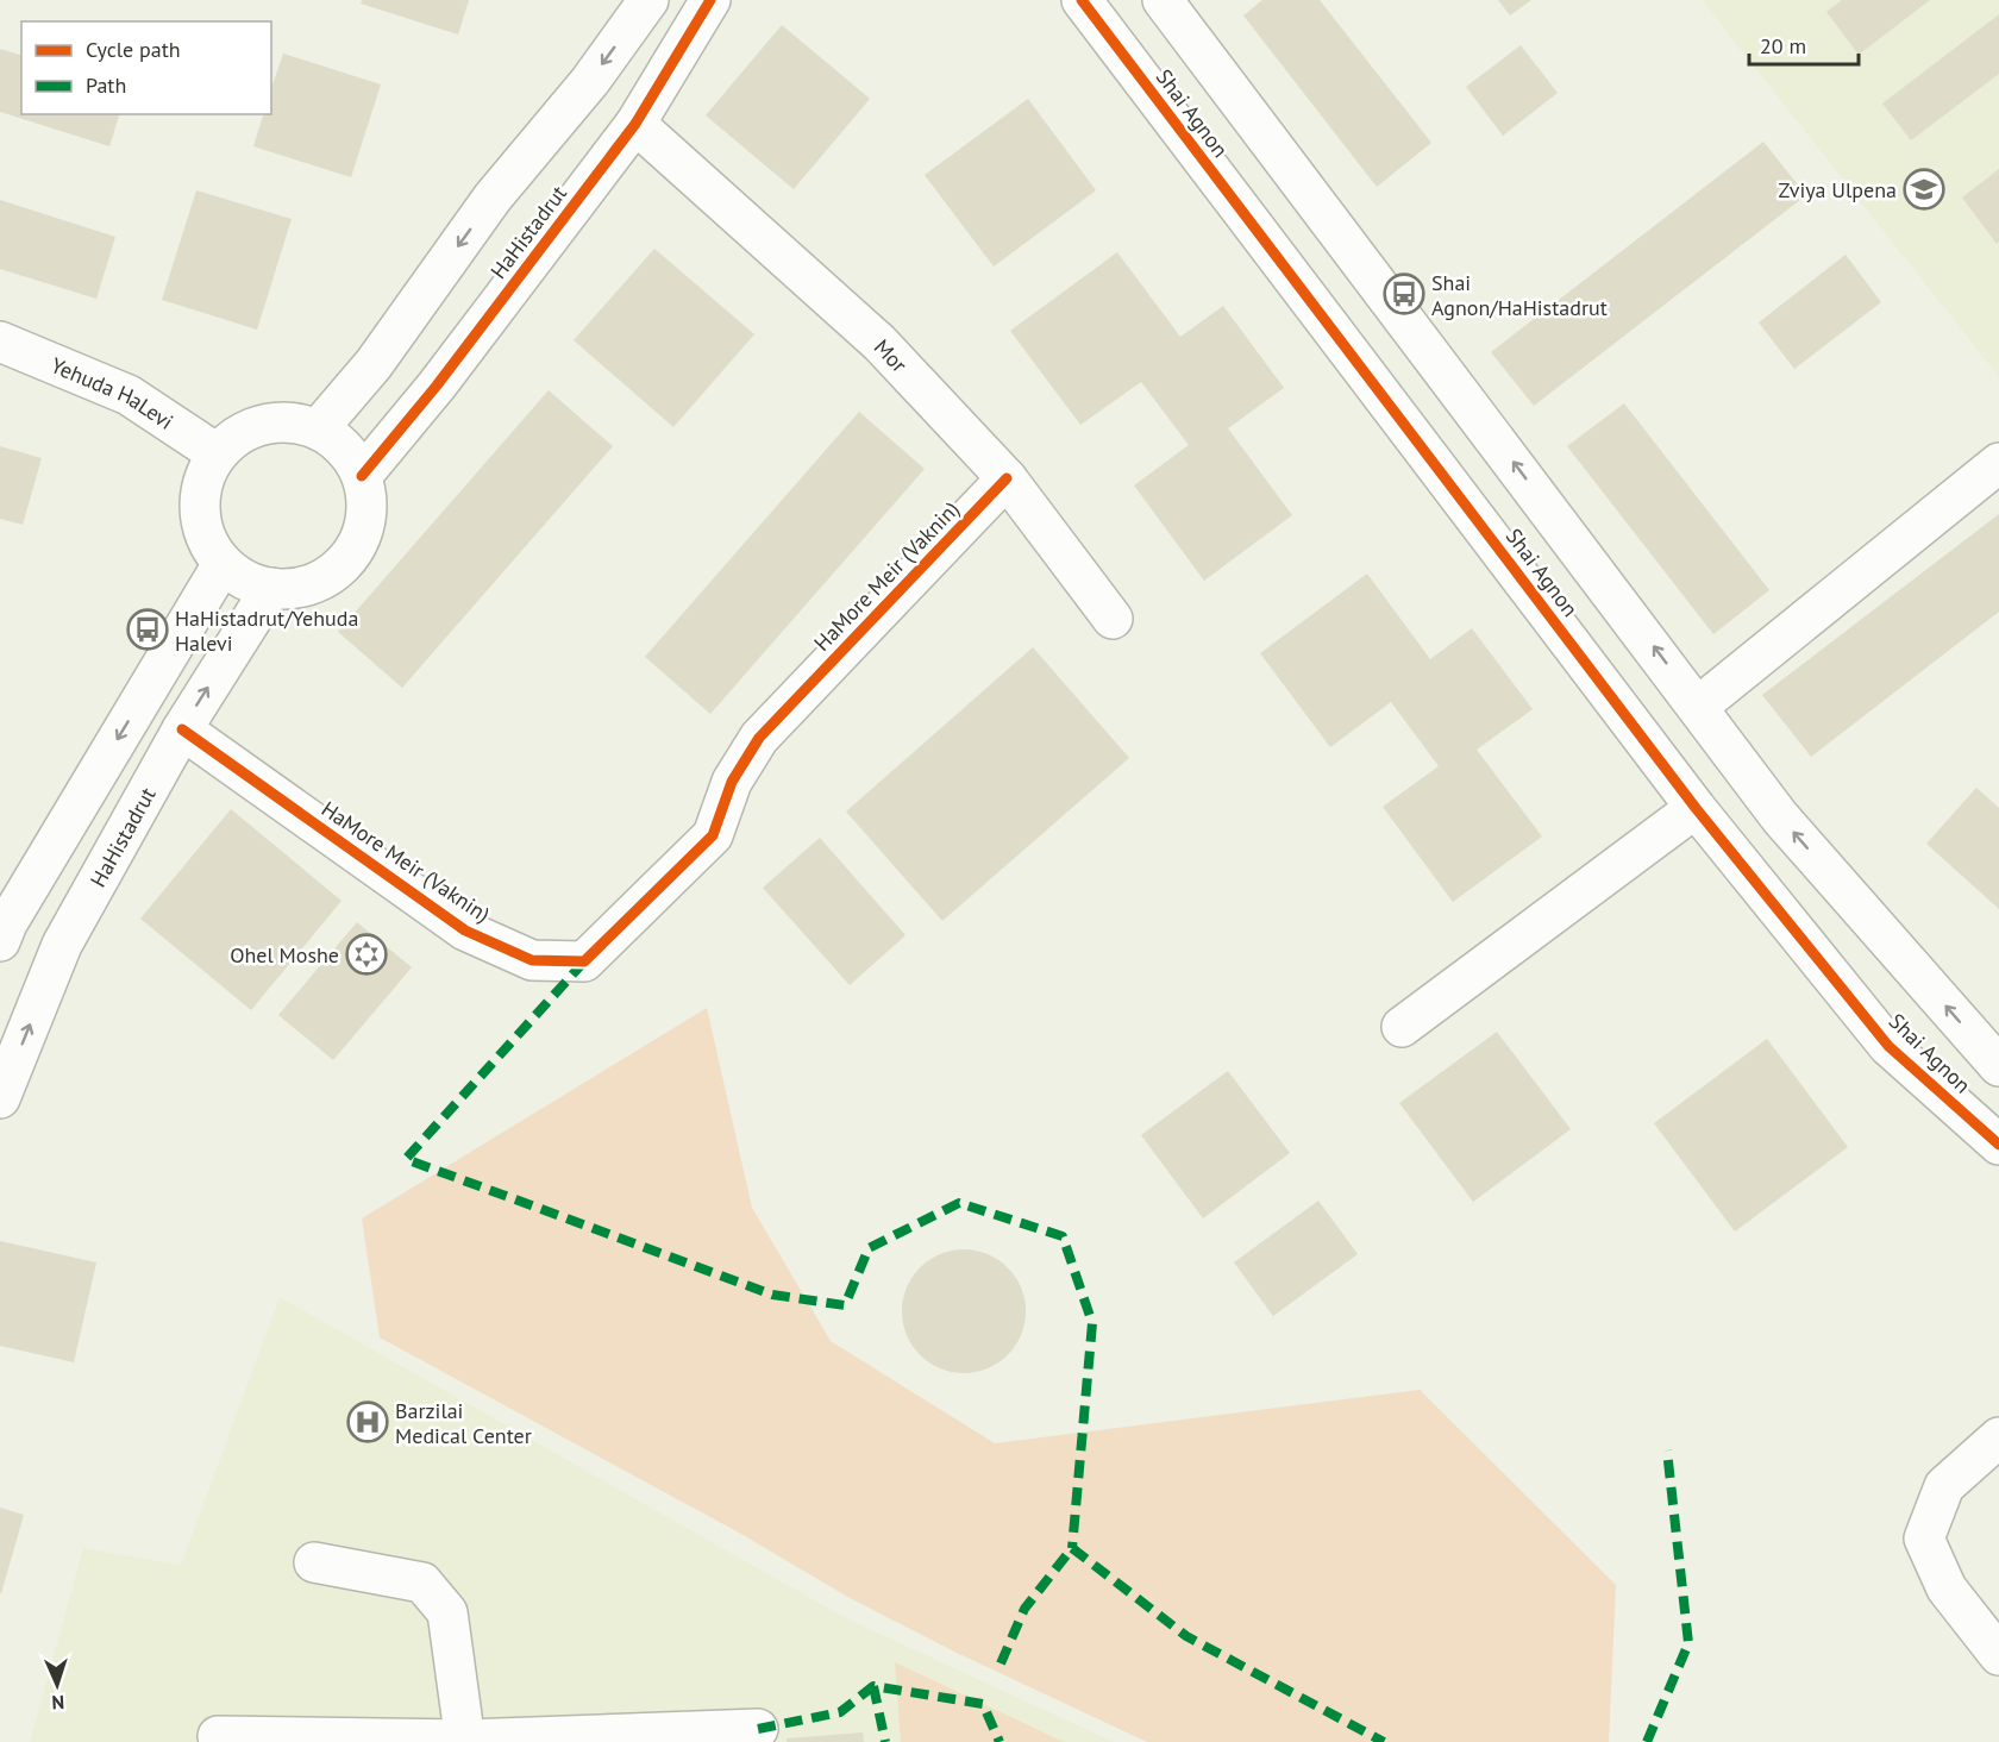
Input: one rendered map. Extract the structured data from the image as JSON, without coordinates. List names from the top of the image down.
{
  "streets": {
    "street": [
      "Shai Agnon",
      "HaHistadrut",
      "Mor",
      "Yehuda HaLevi",
      "HaMore Meir (Vaknin)"
    ]
  },
  "crossings": [
    ["HaHistadrut", "Mor"],
    ["HaHistadrut", "Yehuda HaLevi"],
    ["HaHistadrut", "HaMore Meir (Vaknin)"],
    ["Mor", "HaMore Meir (Vaknin)"]
  ],
  "places": {
    "school or university": ["Zviya Ulpena"],
    "bus stop": ["Shai Agnon/HaHistadrut", "HaHistadrut/Yehuda Halevi"],
    "synagogue": ["Ohel Moshe"],
    "hospital": ["Barzilai Medical Center"]
  },
  "legend": ["Cycle path", "Path"],
  "scale_bar": "20 m",
  "north": "bottom"
}
